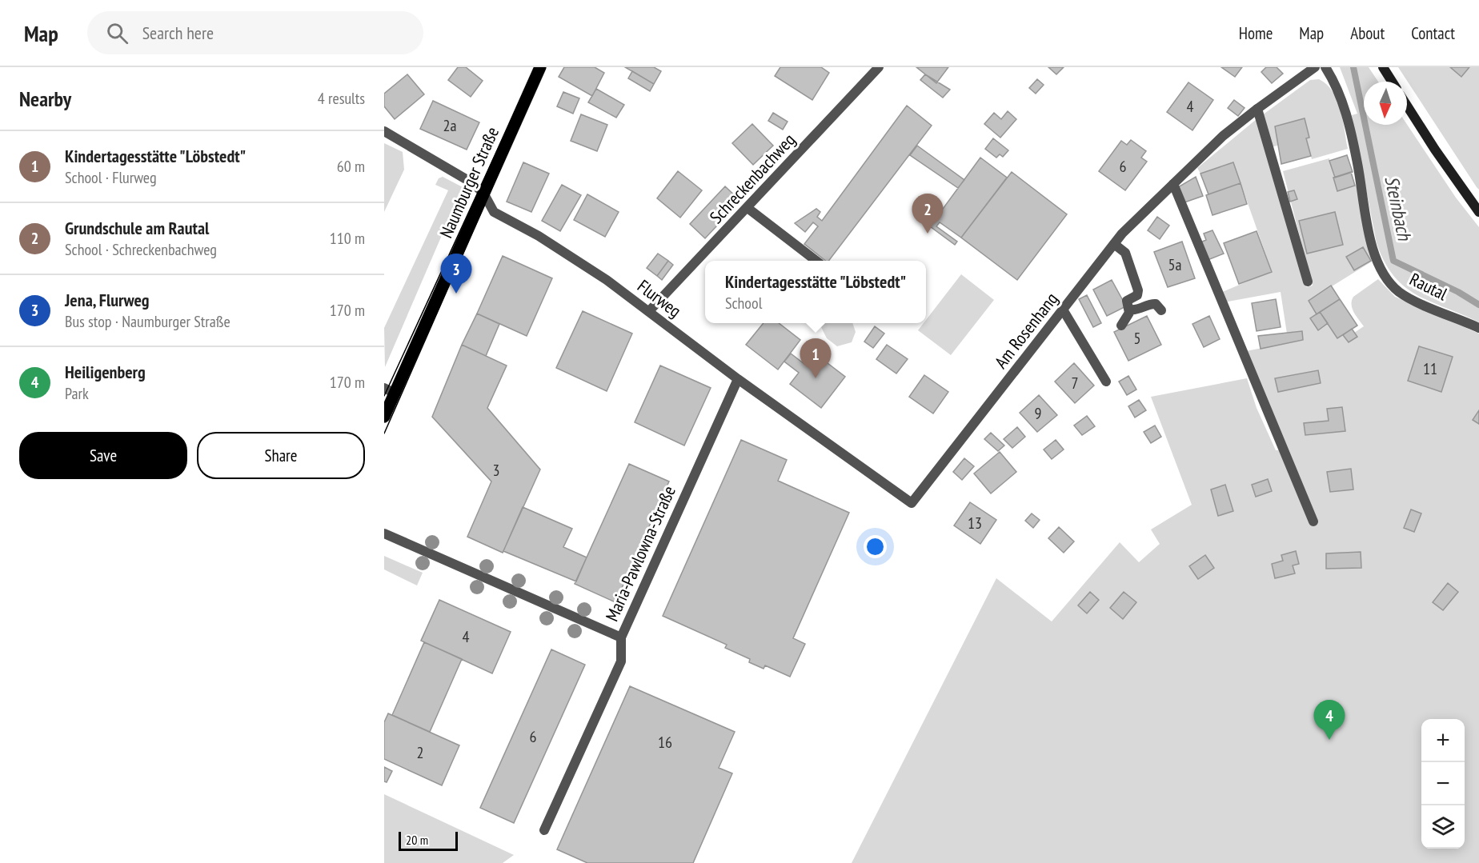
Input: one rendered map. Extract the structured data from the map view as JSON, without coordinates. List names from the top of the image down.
{
  "streets": {
    "main road": ["Naumburger Straße"],
    "street": [
      "Schreckenbachweg",
      "Rautal",
      "Flurweg",
      "Am Rosenhang",
      "Maria-Pawlowna-Straße"
    ]
  },
  "crossings": [
    ["Schreckenbachweg", "Flurweg"],
    ["Naumburger Straße", "Flurweg"],
    ["Flurweg", "Am Rosenhang"],
    ["Flurweg", "Maria-Pawlowna-Straße"]
  ],
  "water": ["Steinbach"],
  "house_numbers": [
    "4",
    "2a",
    "6",
    "5a",
    "5",
    "11",
    "7",
    "9",
    "3",
    "13",
    "4",
    "6",
    "16",
    "2"
  ],
  "scale_bar": "20 m",
  "north": "bottom",
  "page": {
    "header": "Map",
    "search": "Search here",
    "nav": [
      "Home",
      "Map",
      "About",
      "Contact"
    ],
    "heading": ["Nearby", "4 results"],
    "list": [
      {
        "mark": "1",
        "name": "Kindertagesstätte \"Löbstedt\"",
        "note": "School · Flurweg",
        "value": "60 m"
      },
      {
        "mark": "2",
        "name": "Grundschule am Rautal",
        "note": "School · Schreckenbachweg",
        "value": "110 m"
      },
      {
        "mark": "3",
        "name": "Jena, Flurweg",
        "note": "Bus stop · Naumburger Straße",
        "value": "170 m"
      },
      {
        "mark": "4",
        "name": "Heiligenberg",
        "note": "Park",
        "value": "170 m"
      }
    ],
    "pins": [
      "2",
      "3",
      "1",
      "4"
    ],
    "popup": ["Kindertagesstätte \"Löbstedt\"", "School"],
    "buttons": ["Save", "Share"],
    "map_buttons": ["+", "−"],
    "scale": "20 m"
  }
}
